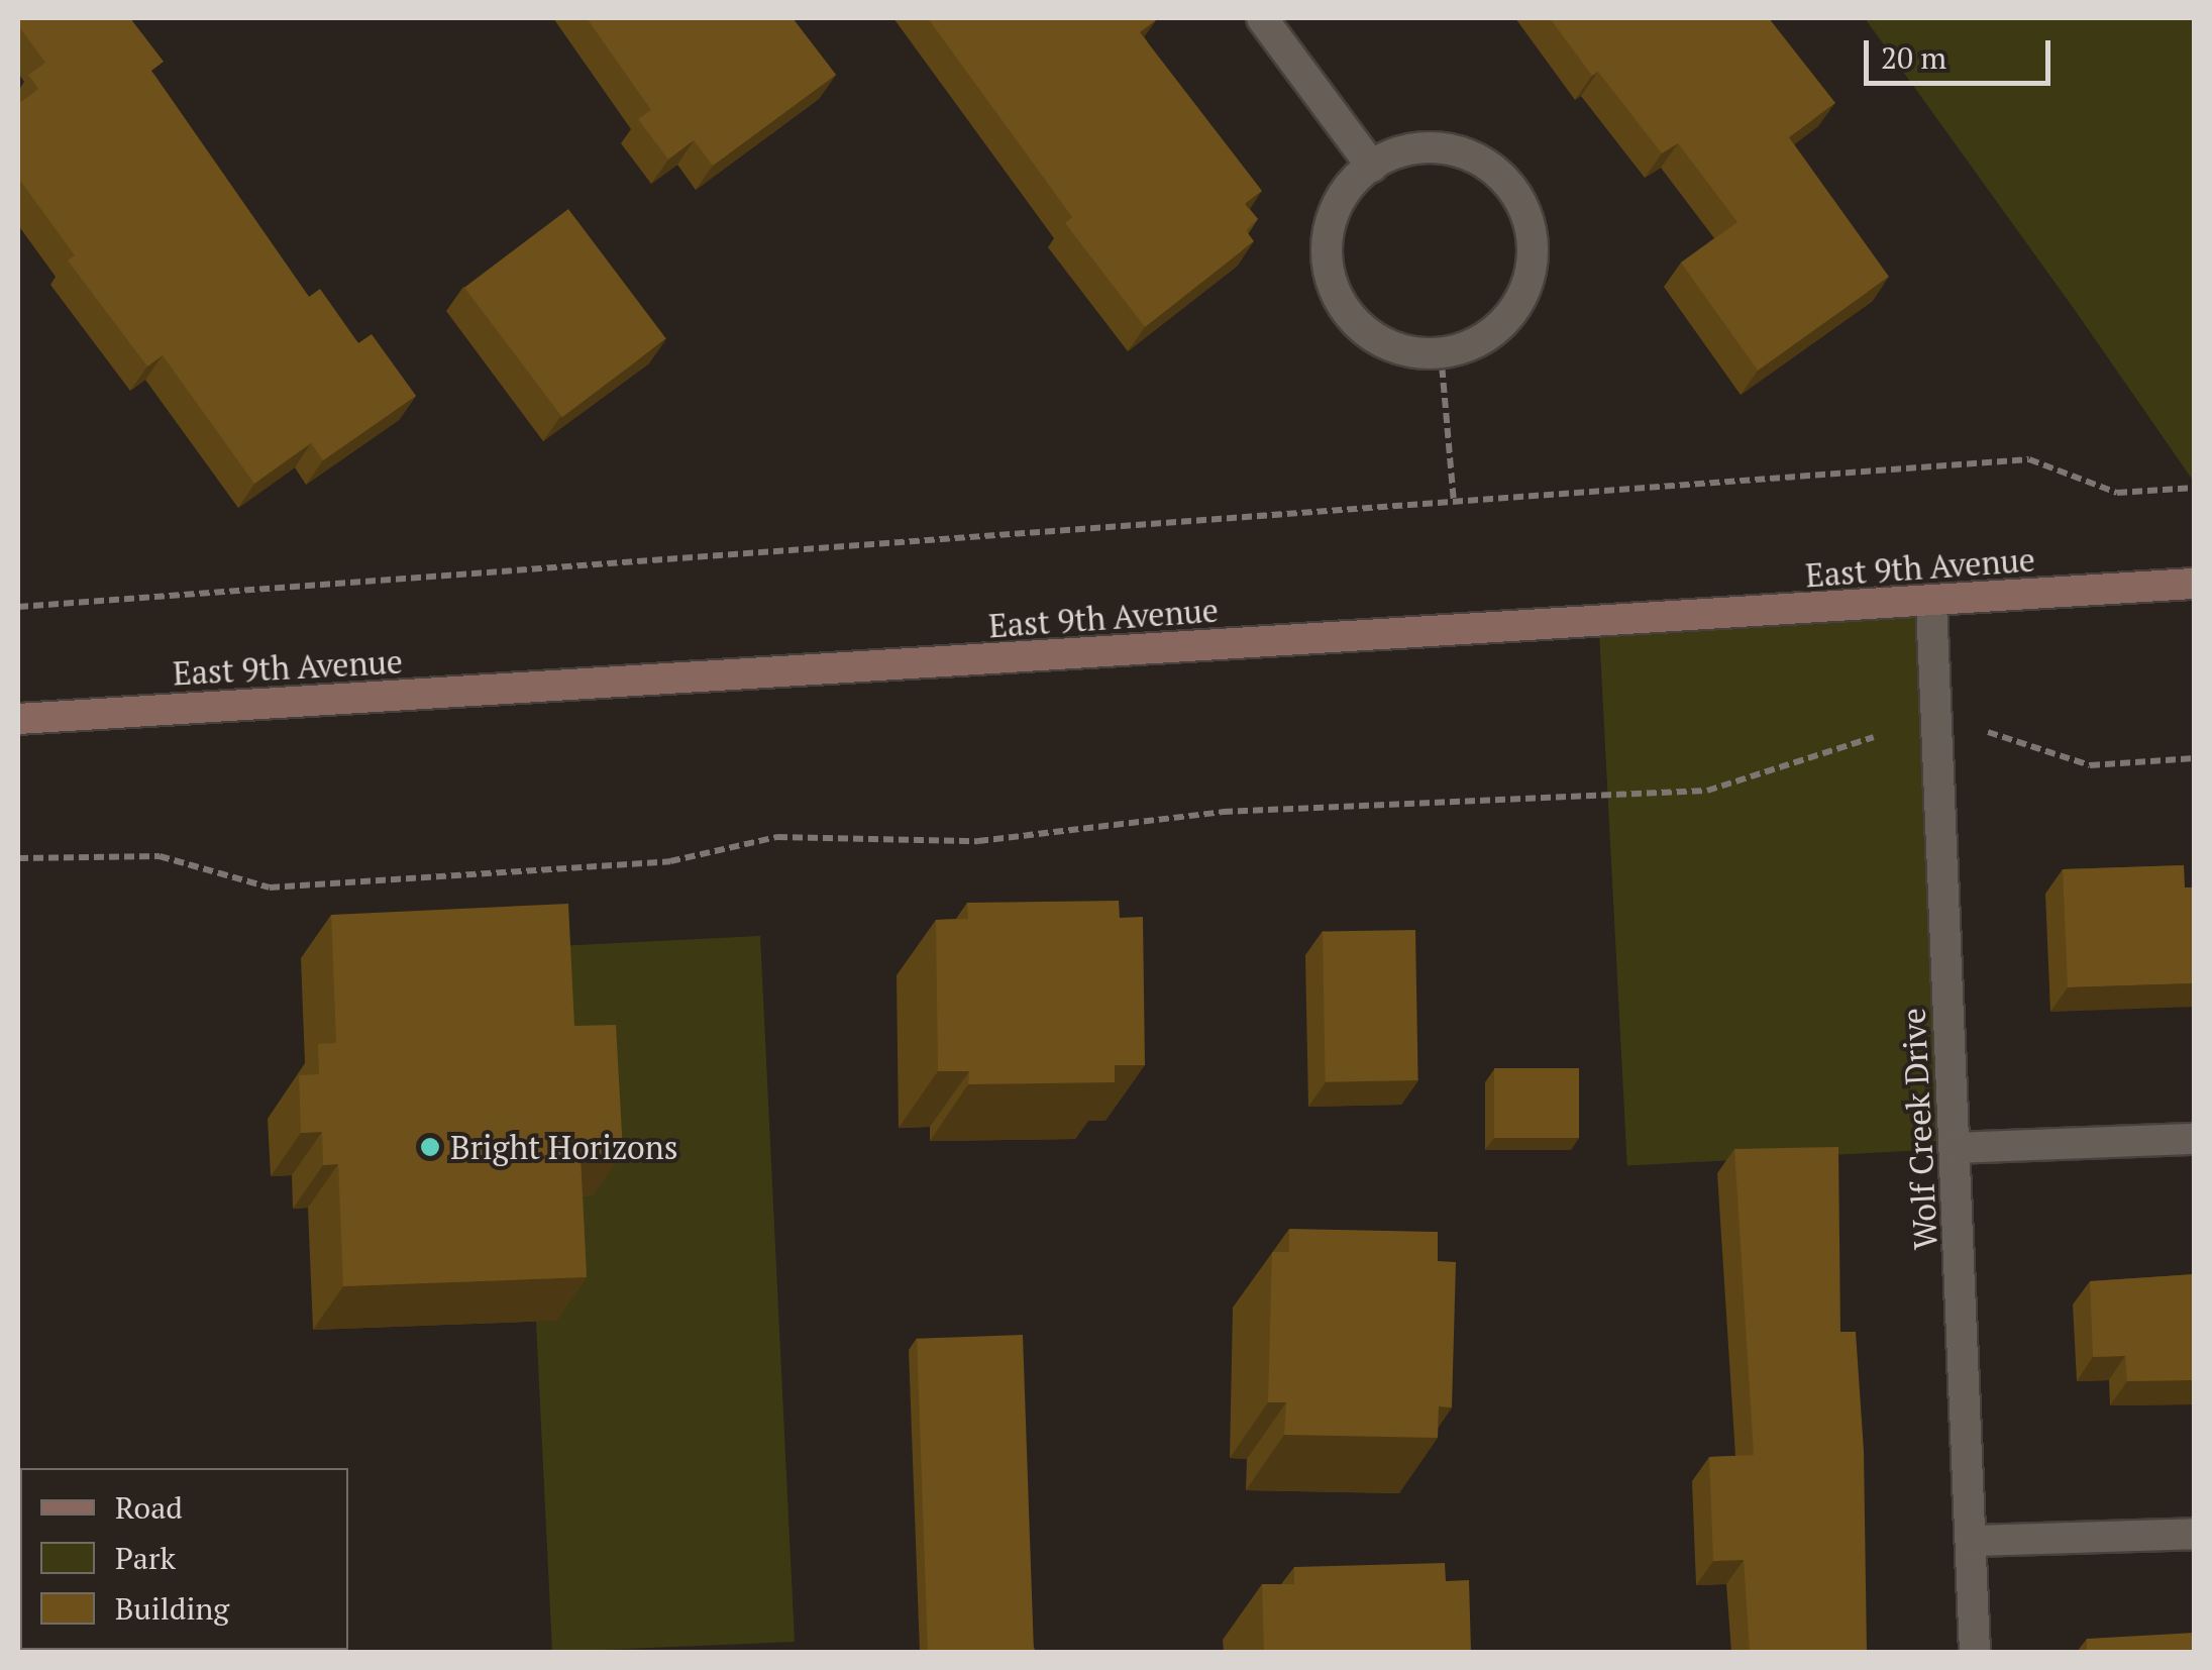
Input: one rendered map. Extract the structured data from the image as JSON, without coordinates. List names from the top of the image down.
{
  "streets": {
    "main road": ["East 9th Avenue"],
    "street": ["Wolf Creek Drive"]
  },
  "crossings": [
    ["East 9th Avenue", "Wolf Creek Drive"]
  ],
  "places": ["Bright Horizons"],
  "legend": ["Road", "Park", "Building"],
  "scale_bar": "20 m"
}
